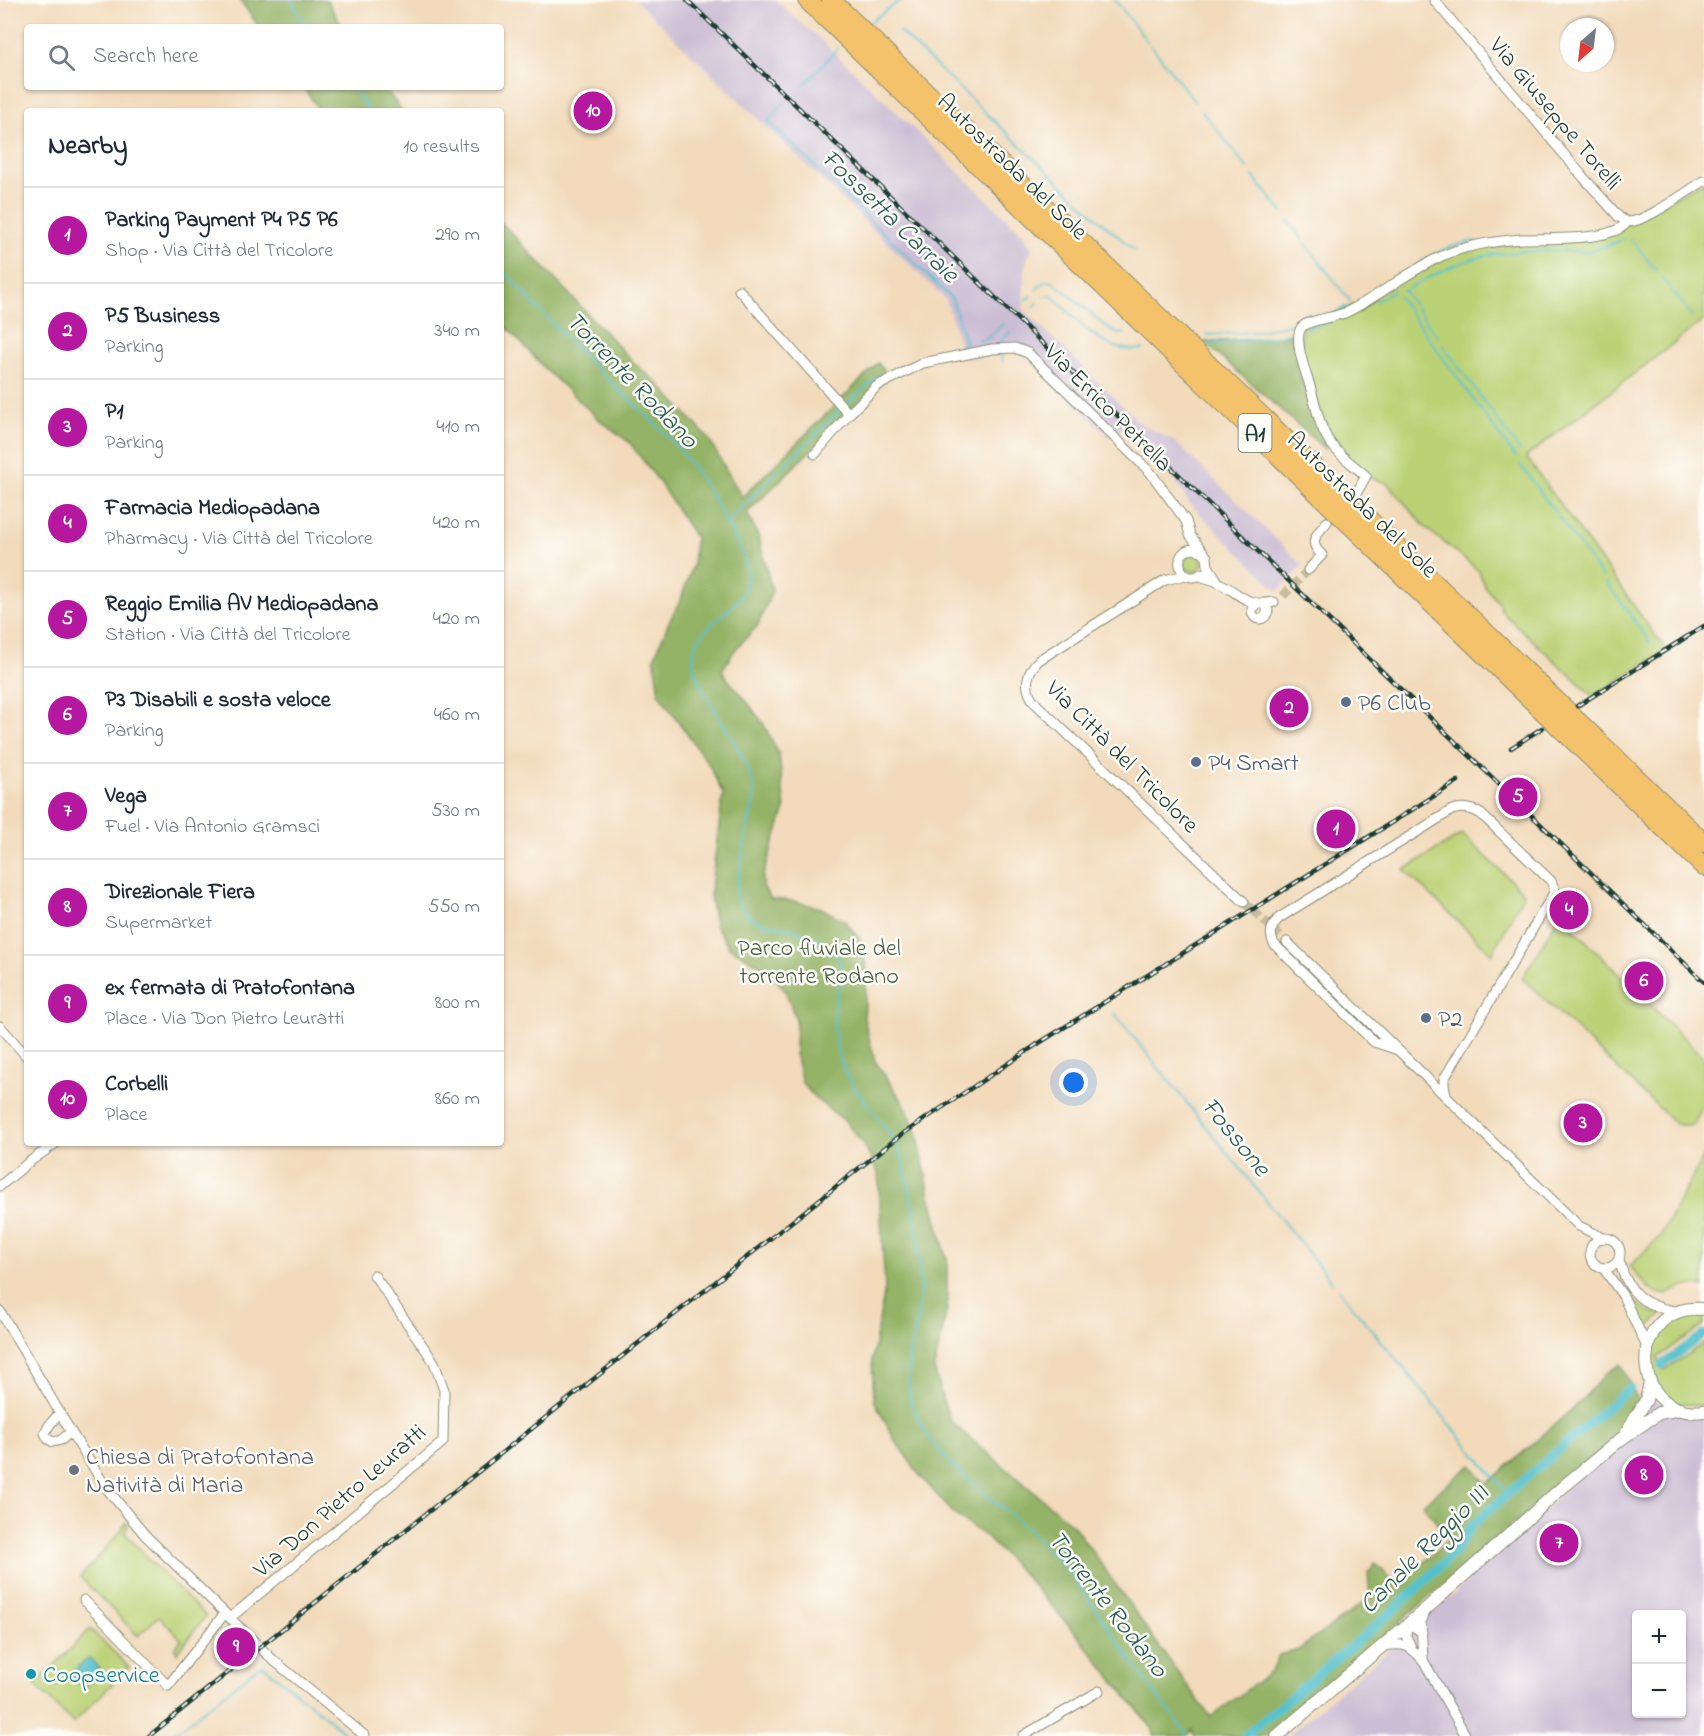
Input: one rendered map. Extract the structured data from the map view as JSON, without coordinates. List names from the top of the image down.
{
  "streets": {
    "highway": ["Autostrada del Sole", "A1"],
    "street": [
      "Via Giuseppe Torelli",
      "Via Errico Petrella",
      "Via Città del Tricolore",
      "Via Don Pietro Leuratti"
    ]
  },
  "water": [
    "Fossetta Carraie",
    "Torrente Rodano",
    "Fossone",
    "Canale Reggio III"
  ],
  "parks": ["Parco fluviale del torrente Rodano"],
  "places": [
    "P6 Club",
    "P4 Smart",
    "P2",
    "Chiesa di Pratofontana Natività di Maria",
    "Coopservice"
  ],
  "north": "bottom left",
  "page": {
    "search": "Search here",
    "pins": [
      "10",
      "2",
      "5",
      "1",
      "4",
      "6",
      "3",
      "8",
      "7",
      "9"
    ],
    "heading": ["Nearby", "10 results"],
    "list": [
      {
        "mark": "1",
        "name": "Parking Payment P4 P5 P6",
        "note": "Shop · Via Città del Tricolore",
        "value": "290 m"
      },
      {
        "mark": "2",
        "name": "P5 Business",
        "note": "Parking",
        "value": "340 m"
      },
      {
        "mark": "3",
        "name": "P1",
        "note": "Parking",
        "value": "410 m"
      },
      {
        "mark": "4",
        "name": "Farmacia Mediopadana",
        "note": "Pharmacy · Via Città del Tricolore",
        "value": "420 m"
      },
      {
        "mark": "5",
        "name": "Reggio Emilia AV Mediopadana",
        "note": "Station · Via Città del Tricolore",
        "value": "420 m"
      },
      {
        "mark": "6",
        "name": "P3 Disabili e sosta veloce",
        "note": "Parking",
        "value": "460 m"
      },
      {
        "mark": "7",
        "name": "Vega",
        "note": "Fuel · Via Antonio Gramsci",
        "value": "530 m"
      },
      {
        "mark": "8",
        "name": "Direzionale Fiera",
        "note": "Supermarket",
        "value": "550 m"
      },
      {
        "mark": "9",
        "name": "ex fermata di Pratofontana",
        "note": "Place · Via Don Pietro Leuratti",
        "value": "800 m"
      },
      {
        "mark": "10",
        "name": "Corbelli",
        "note": "Place",
        "value": "860 m"
      }
    ],
    "map_buttons": ["+", "−"]
  }
}
